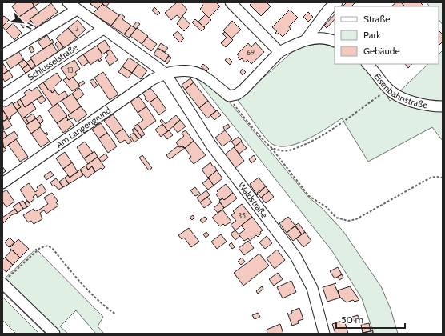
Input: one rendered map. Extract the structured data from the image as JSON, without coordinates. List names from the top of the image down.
{
  "streets": {
    "street": [
      "Schlüsselstraße",
      "Eisenbahnstraße",
      "Am Langengrund",
      "Waldstraße"
    ]
  },
  "crossings": [
    ["Schlüsselstraße", "Waldstraße"],
    ["Am Langengrund", "Waldstraße"]
  ],
  "house_numbers": [
    "2",
    "69",
    "13",
    "35"
  ],
  "legend": ["Straße", "Park", "Gebäude"],
  "scale_bar": "50 m",
  "north": "bottom right"
}
